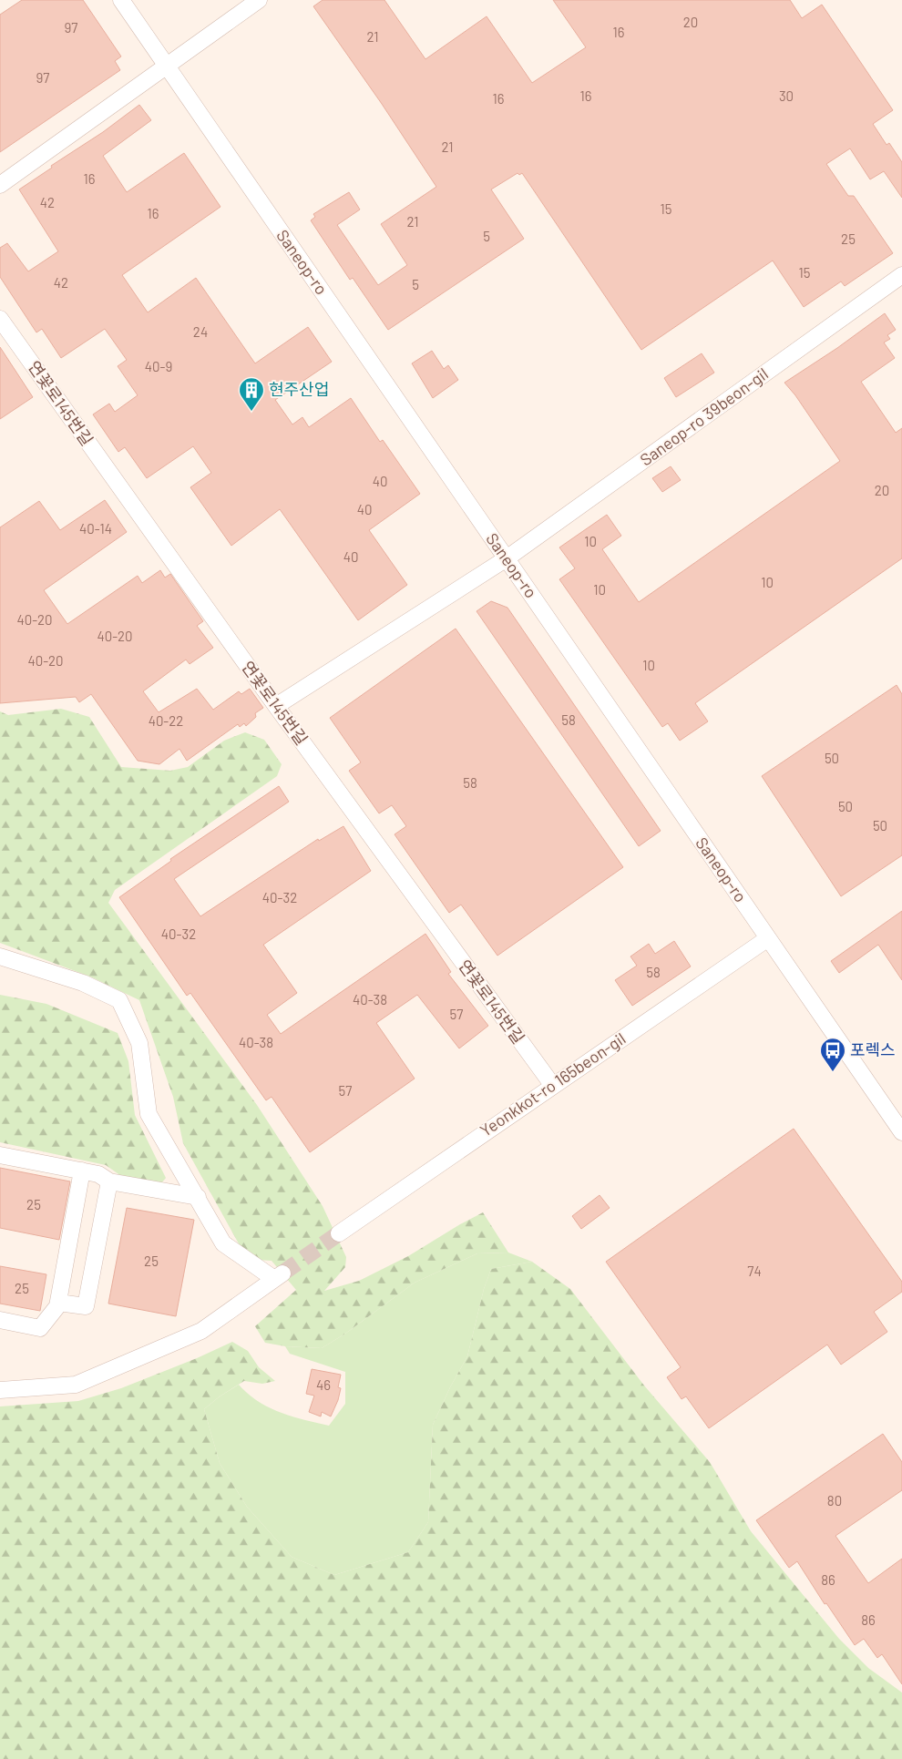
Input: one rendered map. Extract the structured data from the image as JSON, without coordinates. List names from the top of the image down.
{
  "streets": {
    "street": [
      "Saneop-ro",
      "연꽃로145번길",
      "Saneop-ro 39beon-gil",
      "Yeonkkot-ro 165beon-gil"
    ]
  },
  "crossings": [
    ["Saneop-ro", "Saneop-ro 39beon-gil"],
    ["Saneop-ro", "Yeonkkot-ro 165beon-gil"],
    ["연꽃로145번길", "Saneop-ro 39beon-gil"],
    ["연꽃로145번길", "Yeonkkot-ro 165beon-gil"]
  ],
  "places": {
    "building": ["현주산업"],
    "bus stop": ["포렉스"]
  },
  "house_numbers": [
    "20",
    "97",
    "16",
    "21",
    "97",
    "16",
    "30",
    "16",
    "21",
    "16",
    "42",
    "15",
    "16",
    "21",
    "5",
    "25",
    "15",
    "42",
    "5",
    "24",
    "40-9",
    "40",
    "20",
    "40",
    "40-14",
    "10",
    "40",
    "10",
    "10",
    "40-20",
    "40-20",
    "40-20",
    "10",
    "58",
    "40-22",
    "50",
    "58",
    "50",
    "50",
    "40-32",
    "40-32",
    "58",
    "40-38",
    "57",
    "40-38",
    "57",
    "25",
    "25",
    "74",
    "25",
    "46",
    "80",
    "86",
    "86"
  ]
}
